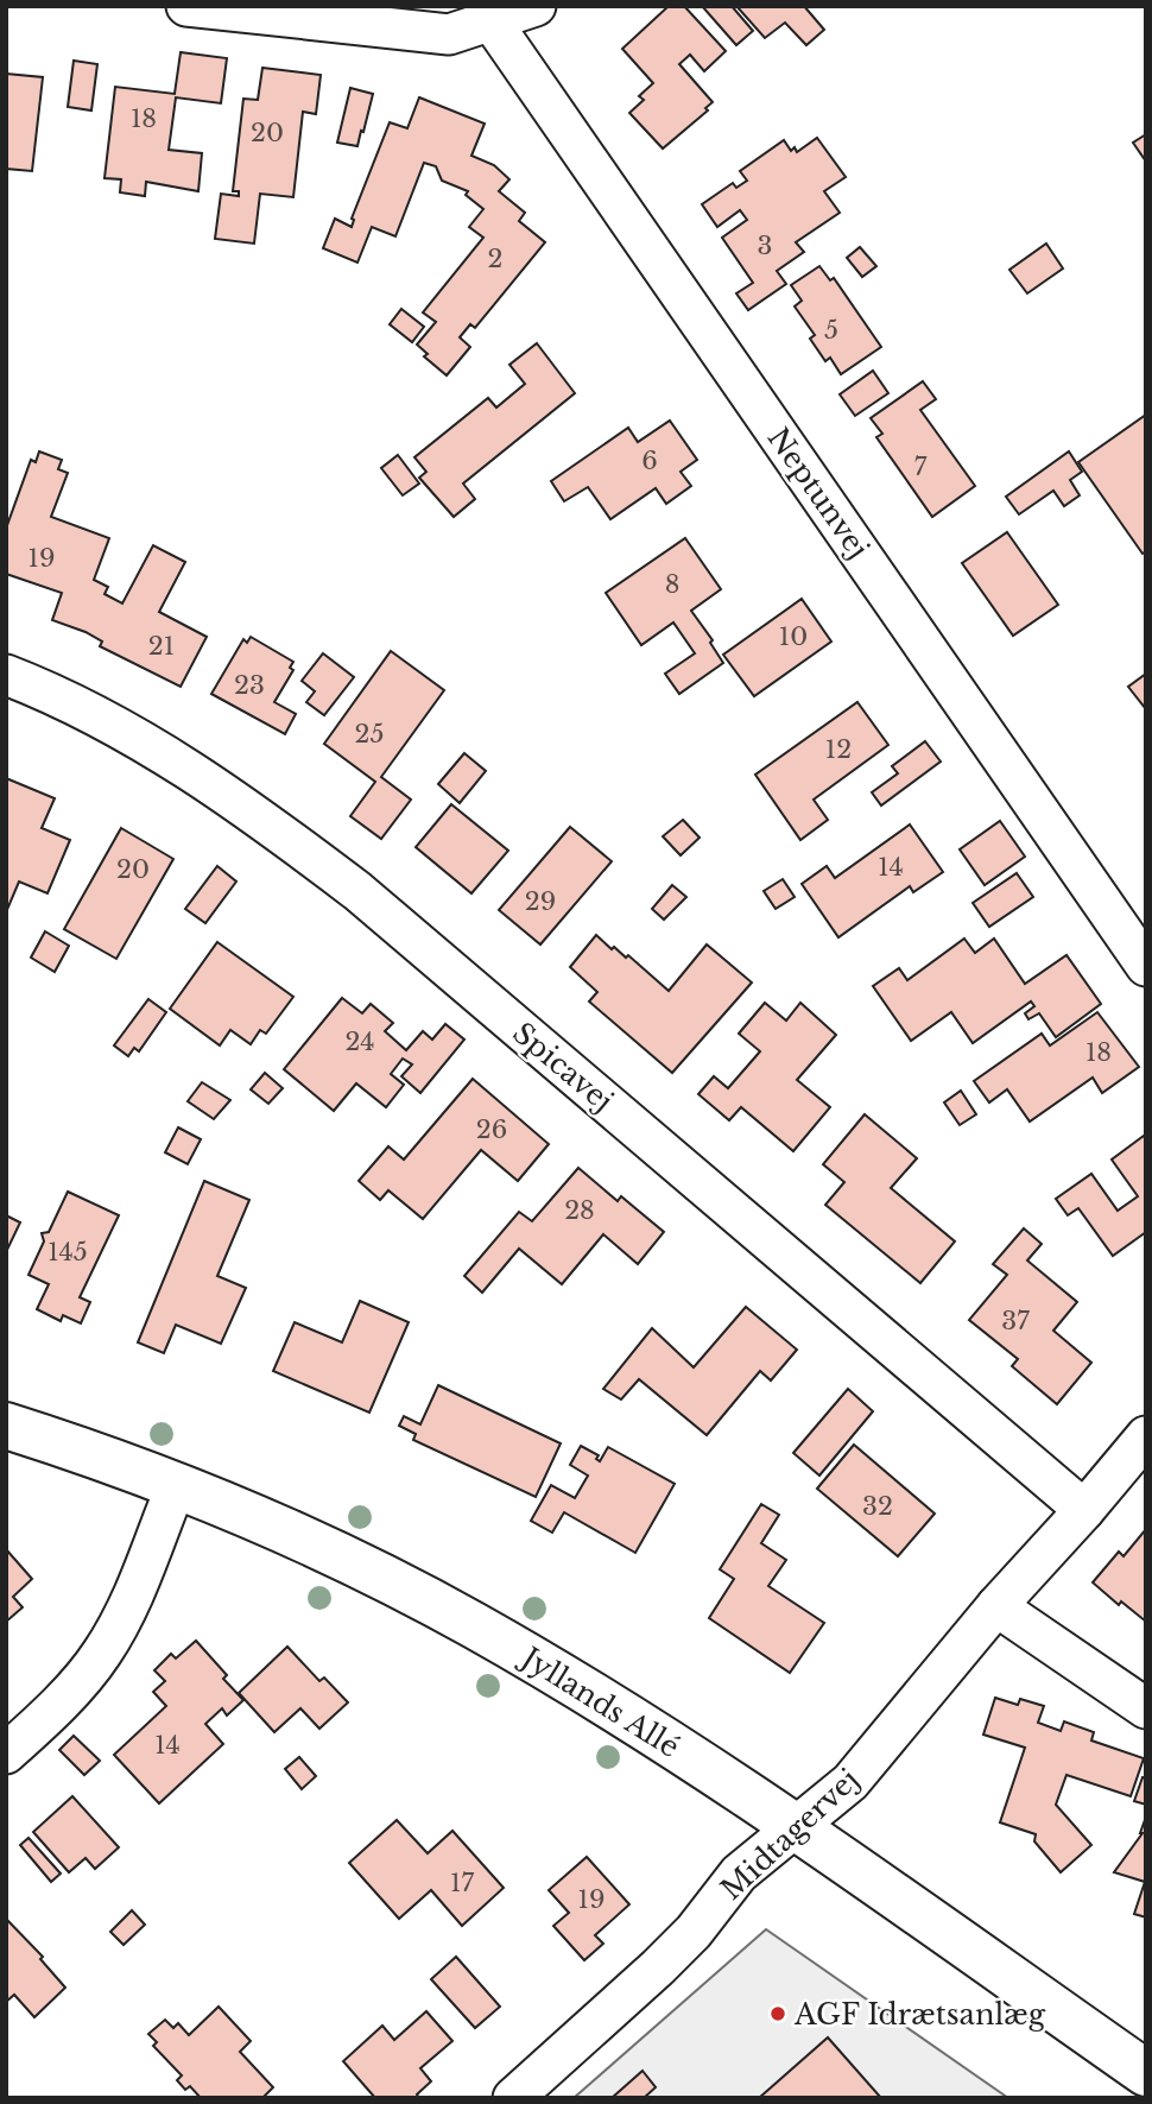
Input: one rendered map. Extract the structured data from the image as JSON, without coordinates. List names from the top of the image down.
{
  "streets": {
    "street": [
      "Neptunvej",
      "Spicavej",
      "Jyllands Allé",
      "Midtagervej"
    ]
  },
  "crossings": [
    ["Spicavej", "Midtagervej"],
    ["Jyllands Allé", "Midtagervej"]
  ],
  "places": ["AGF Idrætsanlæg"],
  "house_numbers": [
    "18",
    "20",
    "3",
    "2",
    "5",
    "6",
    "7",
    "19",
    "8",
    "10",
    "21",
    "23",
    "25",
    "12",
    "14",
    "20",
    "29",
    "24",
    "18",
    "26",
    "28",
    "145",
    "37",
    "32",
    "14",
    "17",
    "19"
  ]
}
